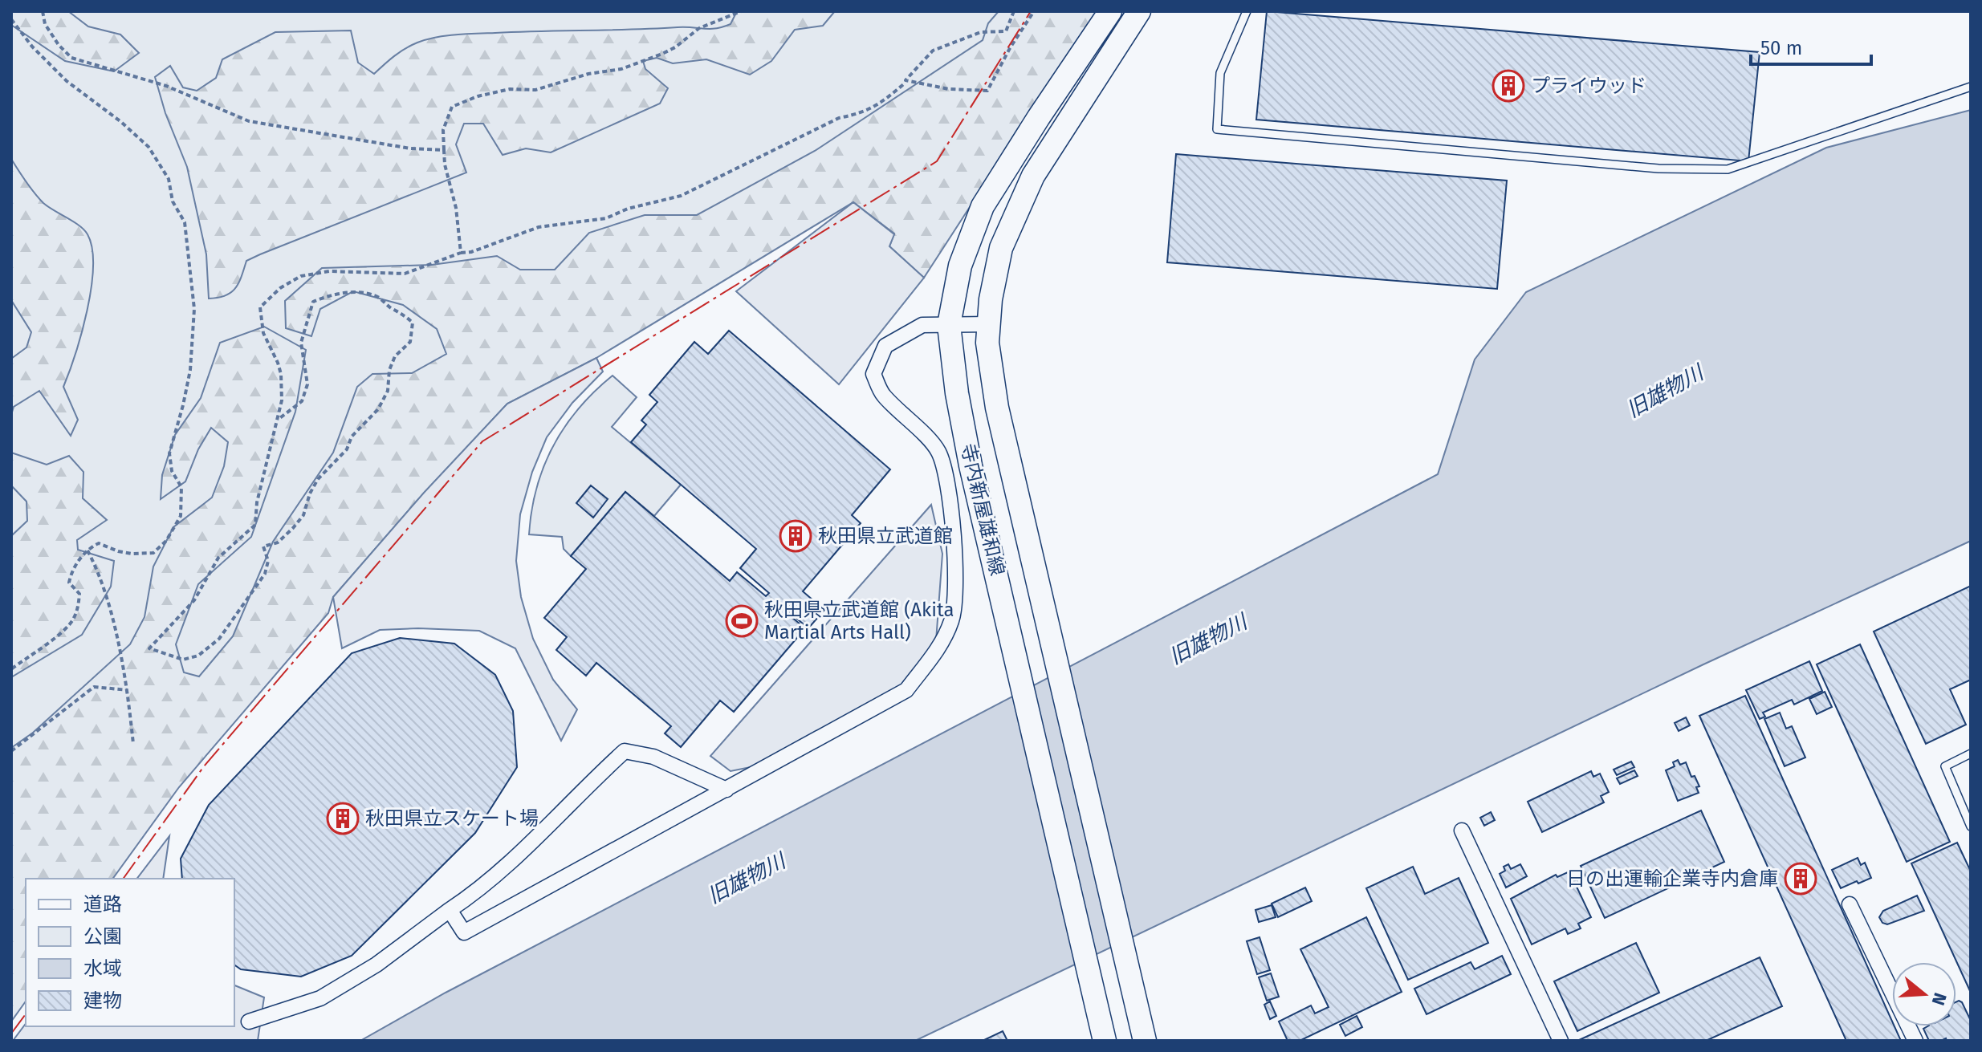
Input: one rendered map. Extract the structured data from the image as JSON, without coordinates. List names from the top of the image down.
{
  "streets": {
    "main road": ["寺内新屋雄和線"]
  },
  "water": ["旧雄物川"],
  "places": {
    "building": [
      "プライウッド",
      "秋田県立武道館",
      "秋田県立スケート場",
      "日の出運輸企業寺内倉庫"
    ],
    "sports": ["秋田県立武道館 (Akita Martial Arts Hall)"]
  },
  "legend": [
    "道路",
    "公園",
    "水域",
    "建物"
  ],
  "scale_bar": "50 m",
  "north": "right"
}
